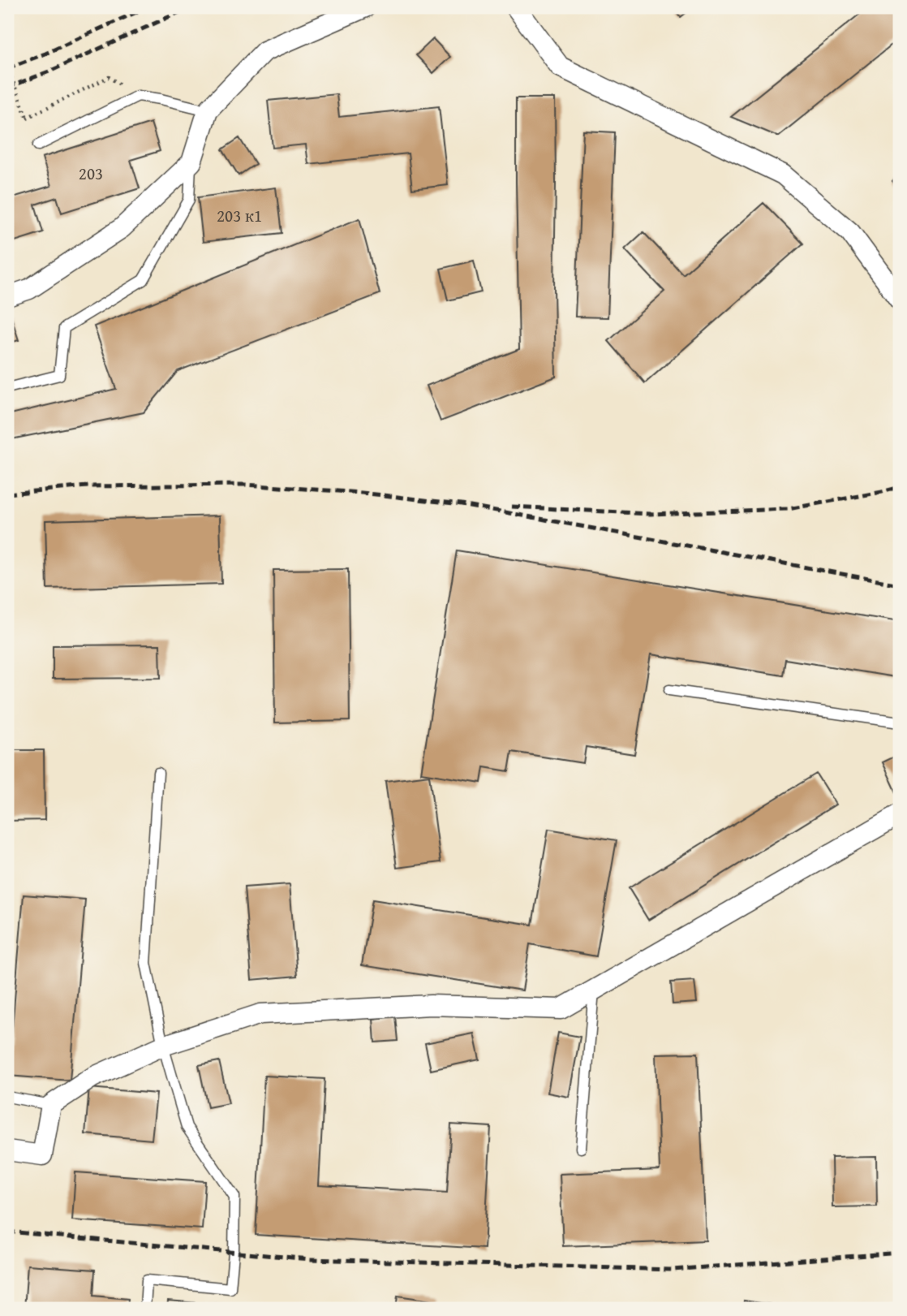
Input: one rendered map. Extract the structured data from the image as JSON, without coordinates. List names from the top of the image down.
{
  "house_numbers": ["203", "203 к1"]
}
